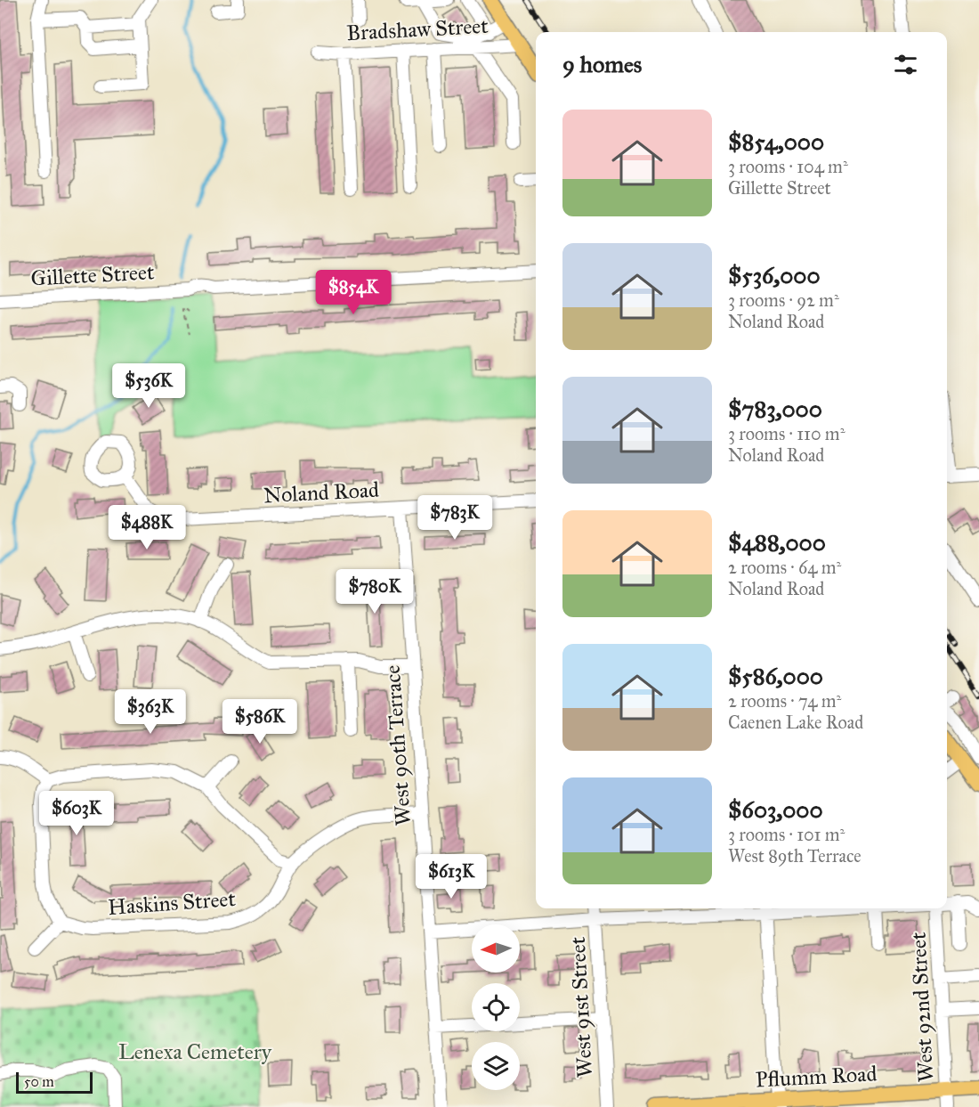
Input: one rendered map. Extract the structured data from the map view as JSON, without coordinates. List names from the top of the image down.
{
  "streets": {
    "main road": ["Pflumm Road"],
    "street": [
      "Bradshaw Street",
      "Gillette Street",
      "Noland Road",
      "West 90th Terrace",
      "Haskins Street",
      "West 91st Street",
      "West 92nd Street"
    ]
  },
  "crossings": [
    ["Noland Road", "West 90th Terrace"],
    ["West 90th Terrace", "Haskins Street"],
    ["West 92nd Street", "Pflumm Road"]
  ],
  "parks": ["Lenexa Cemetery"],
  "scale_bar": "50 m",
  "north": "left",
  "page": {
    "heading": "9 homes",
    "list": [
      {
        "name": "$854,000",
        "note": "3 rooms · 104 m² · Gillette Street"
      },
      {
        "name": "$536,000",
        "note": "3 rooms · 92 m² · Noland Road"
      },
      {
        "name": "$783,000",
        "note": "3 rooms · 110 m² · Noland Road"
      },
      {
        "name": "$488,000",
        "note": "2 rooms · 64 m² · Noland Road"
      },
      {
        "name": "$586,000",
        "note": "2 rooms · 74 m² · Caenen Lake Road"
      },
      {
        "name": "$603,000",
        "note": "3 rooms · 101 m² · West 89th Terrace"
      }
    ],
    "price": [
      "$854K",
      "$536K",
      "$783K",
      "$488K",
      "$780K",
      "$363K",
      "$586K",
      "$603K",
      "$613K"
    ],
    "scale": "50 m"
  }
}
